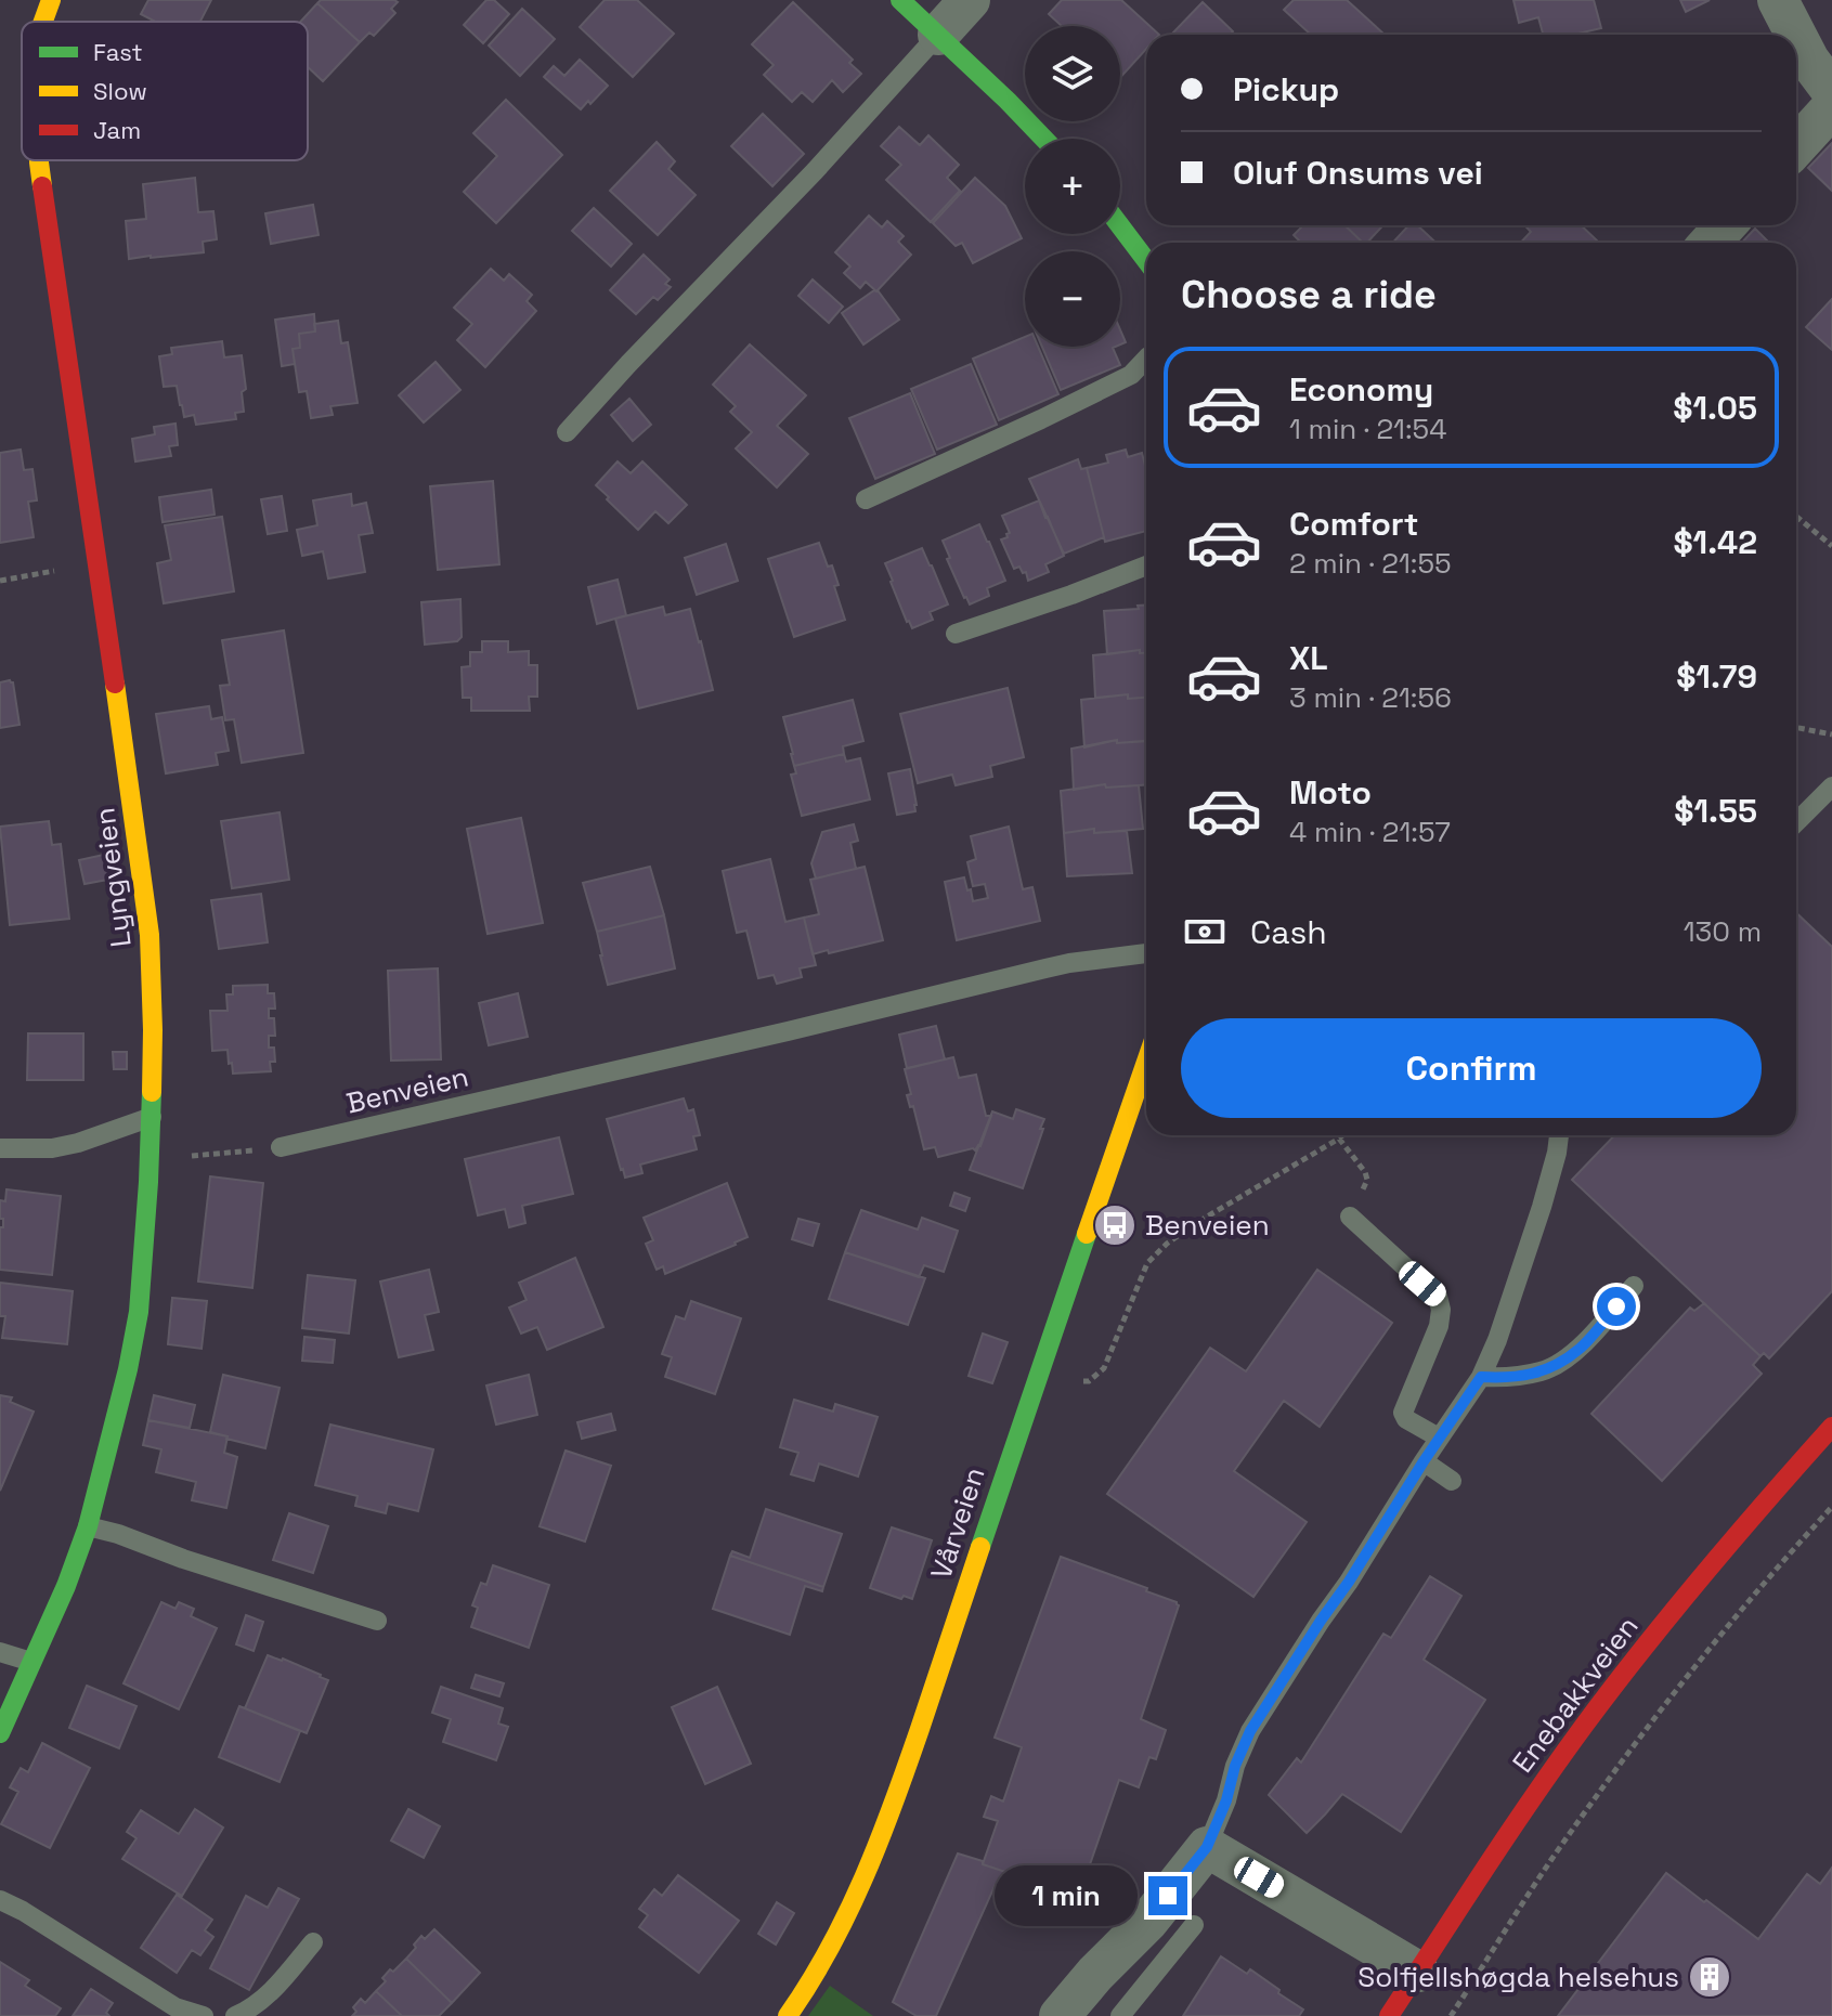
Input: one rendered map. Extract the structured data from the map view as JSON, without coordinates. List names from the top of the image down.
{
  "streets": {
    "street": ["Lyngveien", "Vårveien", "Enebakkveien"],
    "lane": ["Benveien"]
  },
  "places": {
    "bus stop": ["Benveien"],
    "building": ["Solfjellshøgda helsehus"]
  },
  "legend": ["Fast", "Slow", "Jam"],
  "page": {
    "map_buttons": ["+", "−"],
    "banner": ["Pickup", "Oluf Onsums vei"],
    "heading": "Choose a ride",
    "list": [
      {
        "name": "Economy",
        "note": "1 min · 21:54",
        "value": "$1.05"
      },
      {
        "name": "Comfort",
        "note": "2 min · 21:55",
        "value": "$1.42"
      },
      {
        "name": "XL",
        "note": "3 min · 21:56",
        "value": "$1.79"
      },
      {
        "name": "Moto",
        "note": "4 min · 21:57",
        "value": "$1.55"
      }
    ],
    "pay": ["Cash", "130 m"],
    "buttons": "Confirm",
    "bubble": "1 min"
  }
}
